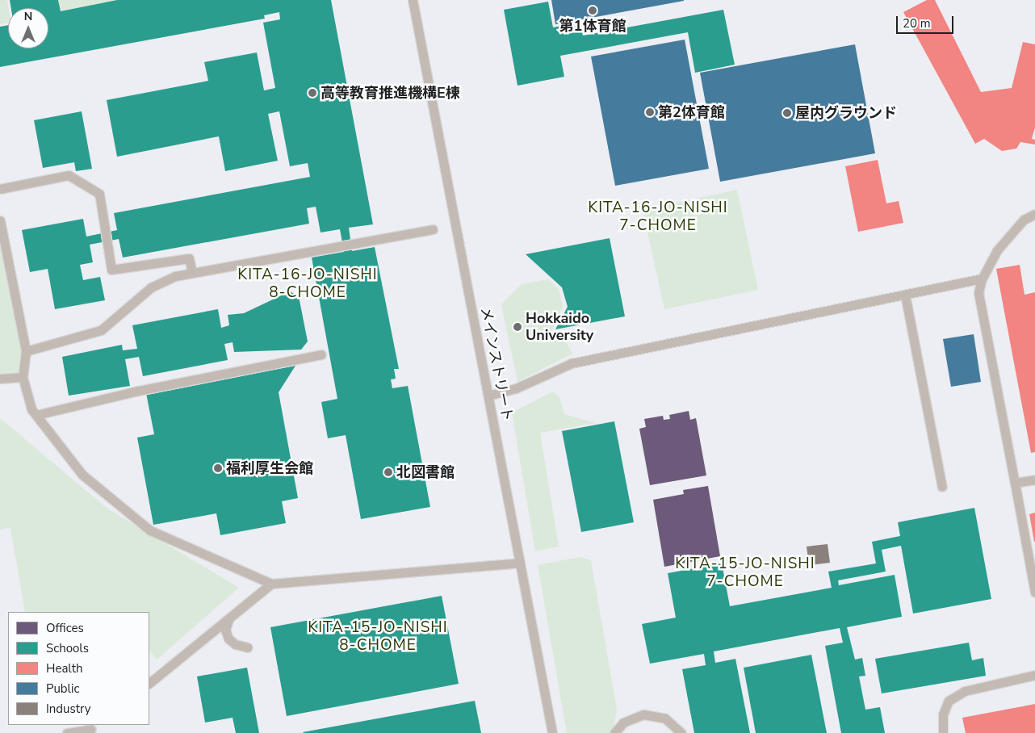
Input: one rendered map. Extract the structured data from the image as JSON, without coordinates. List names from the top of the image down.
{
  "streets": {
    "lane": ["メインストリート"]
  },
  "districts": [
    "KITA-16-JO-NISHI 7-CHOME",
    "KITA-16-JO-NISHI 8-CHOME",
    "KITA-15-JO-NISHI 7-CHOME",
    "KITA-15-JO-NISHI 8-CHOME"
  ],
  "places": [
    "第1体育館",
    "高等教育推進機構E棟",
    "第2体育館",
    "屋内グラウンド",
    "Hokkaido University",
    "福利厚生会館",
    "北図書館"
  ],
  "legend": [
    "Offices",
    "Schools",
    "Health",
    "Public",
    "Industry"
  ],
  "scale_bar": "20 m",
  "north": "top"
}
